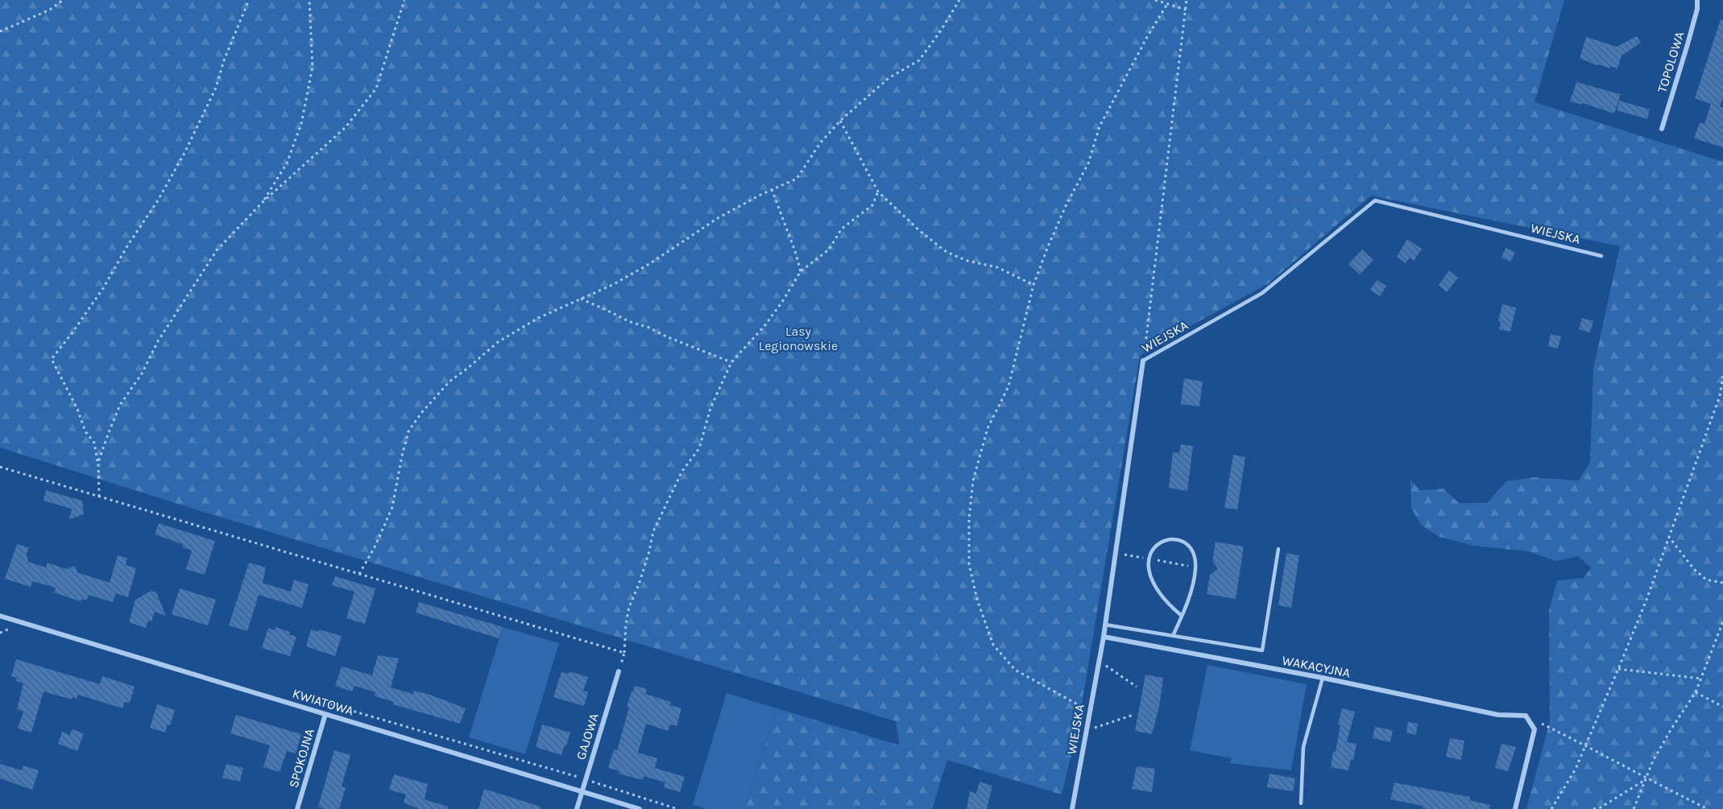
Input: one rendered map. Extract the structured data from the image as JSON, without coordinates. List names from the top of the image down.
{
  "streets": {
    "street": [
      "TOPOLOWA",
      "WIEJSKA",
      "WAKACYJNA",
      "KWIATOWA",
      "GAJOWA",
      "SPOKOJNA"
    ]
  },
  "crossings": [
    ["WIEJSKA", "WAKACYJNA"],
    ["KWIATOWA", "GAJOWA"],
    ["KWIATOWA", "SPOKOJNA"]
  ],
  "parks": ["Lasy Legionowskie"]
}
